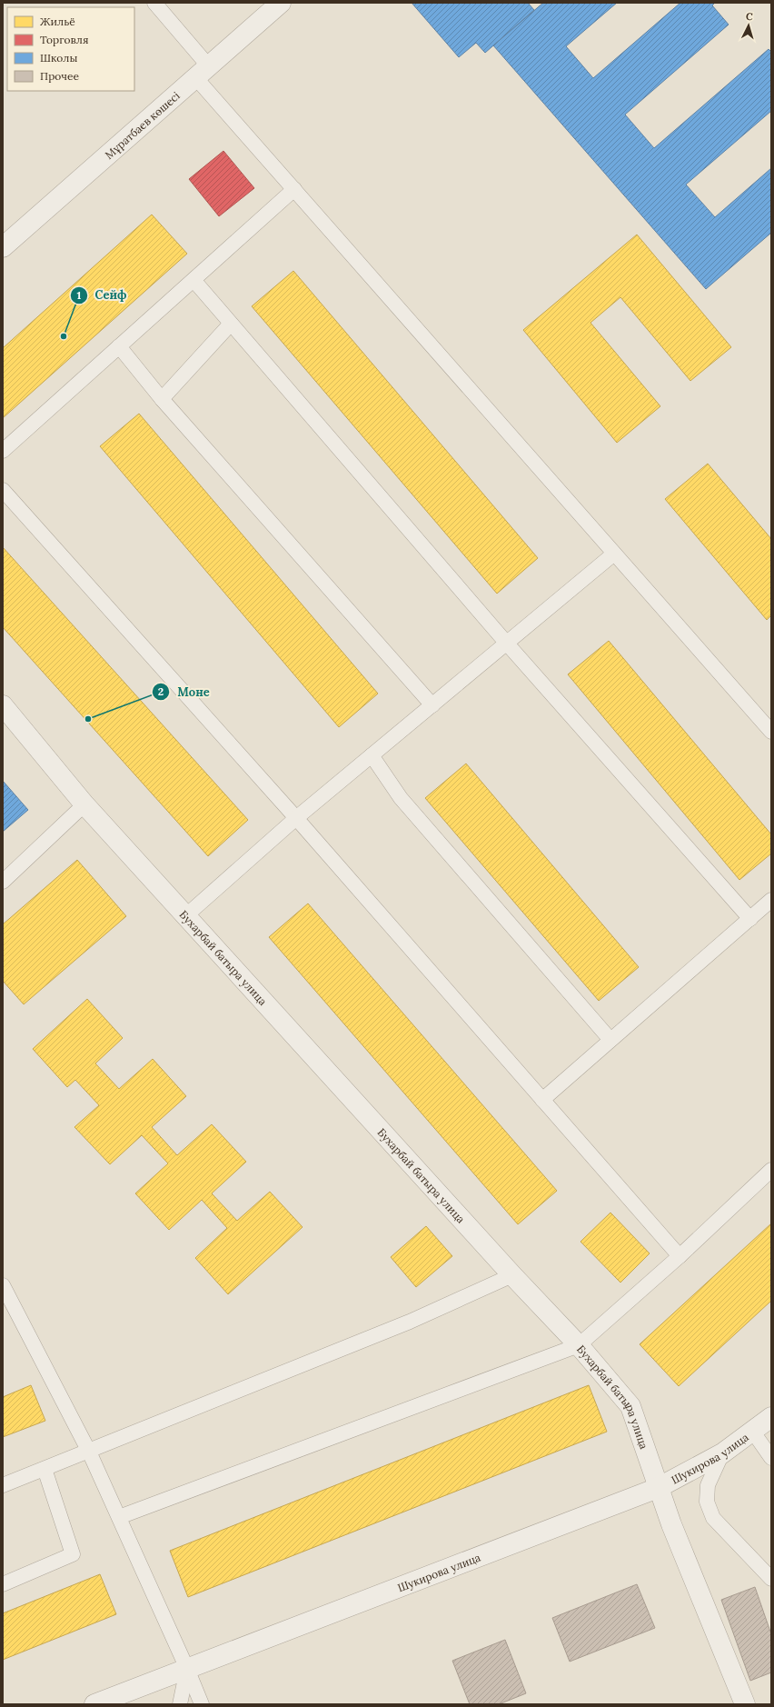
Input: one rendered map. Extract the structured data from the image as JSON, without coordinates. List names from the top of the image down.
{
  "streets": {
    "street": ["Мұратбаев көшесі", "Бухарбай батыра улица", "Шукирова улица"]
  },
  "crossings": [
    ["Бухарбай батыра улица", "Шукирова улица"]
  ],
  "places": ["Сейф", "Моне"],
  "legend": [
    "Жильё",
    "Торговля",
    "Школы",
    "Прочее"
  ],
  "north": "top"
}
